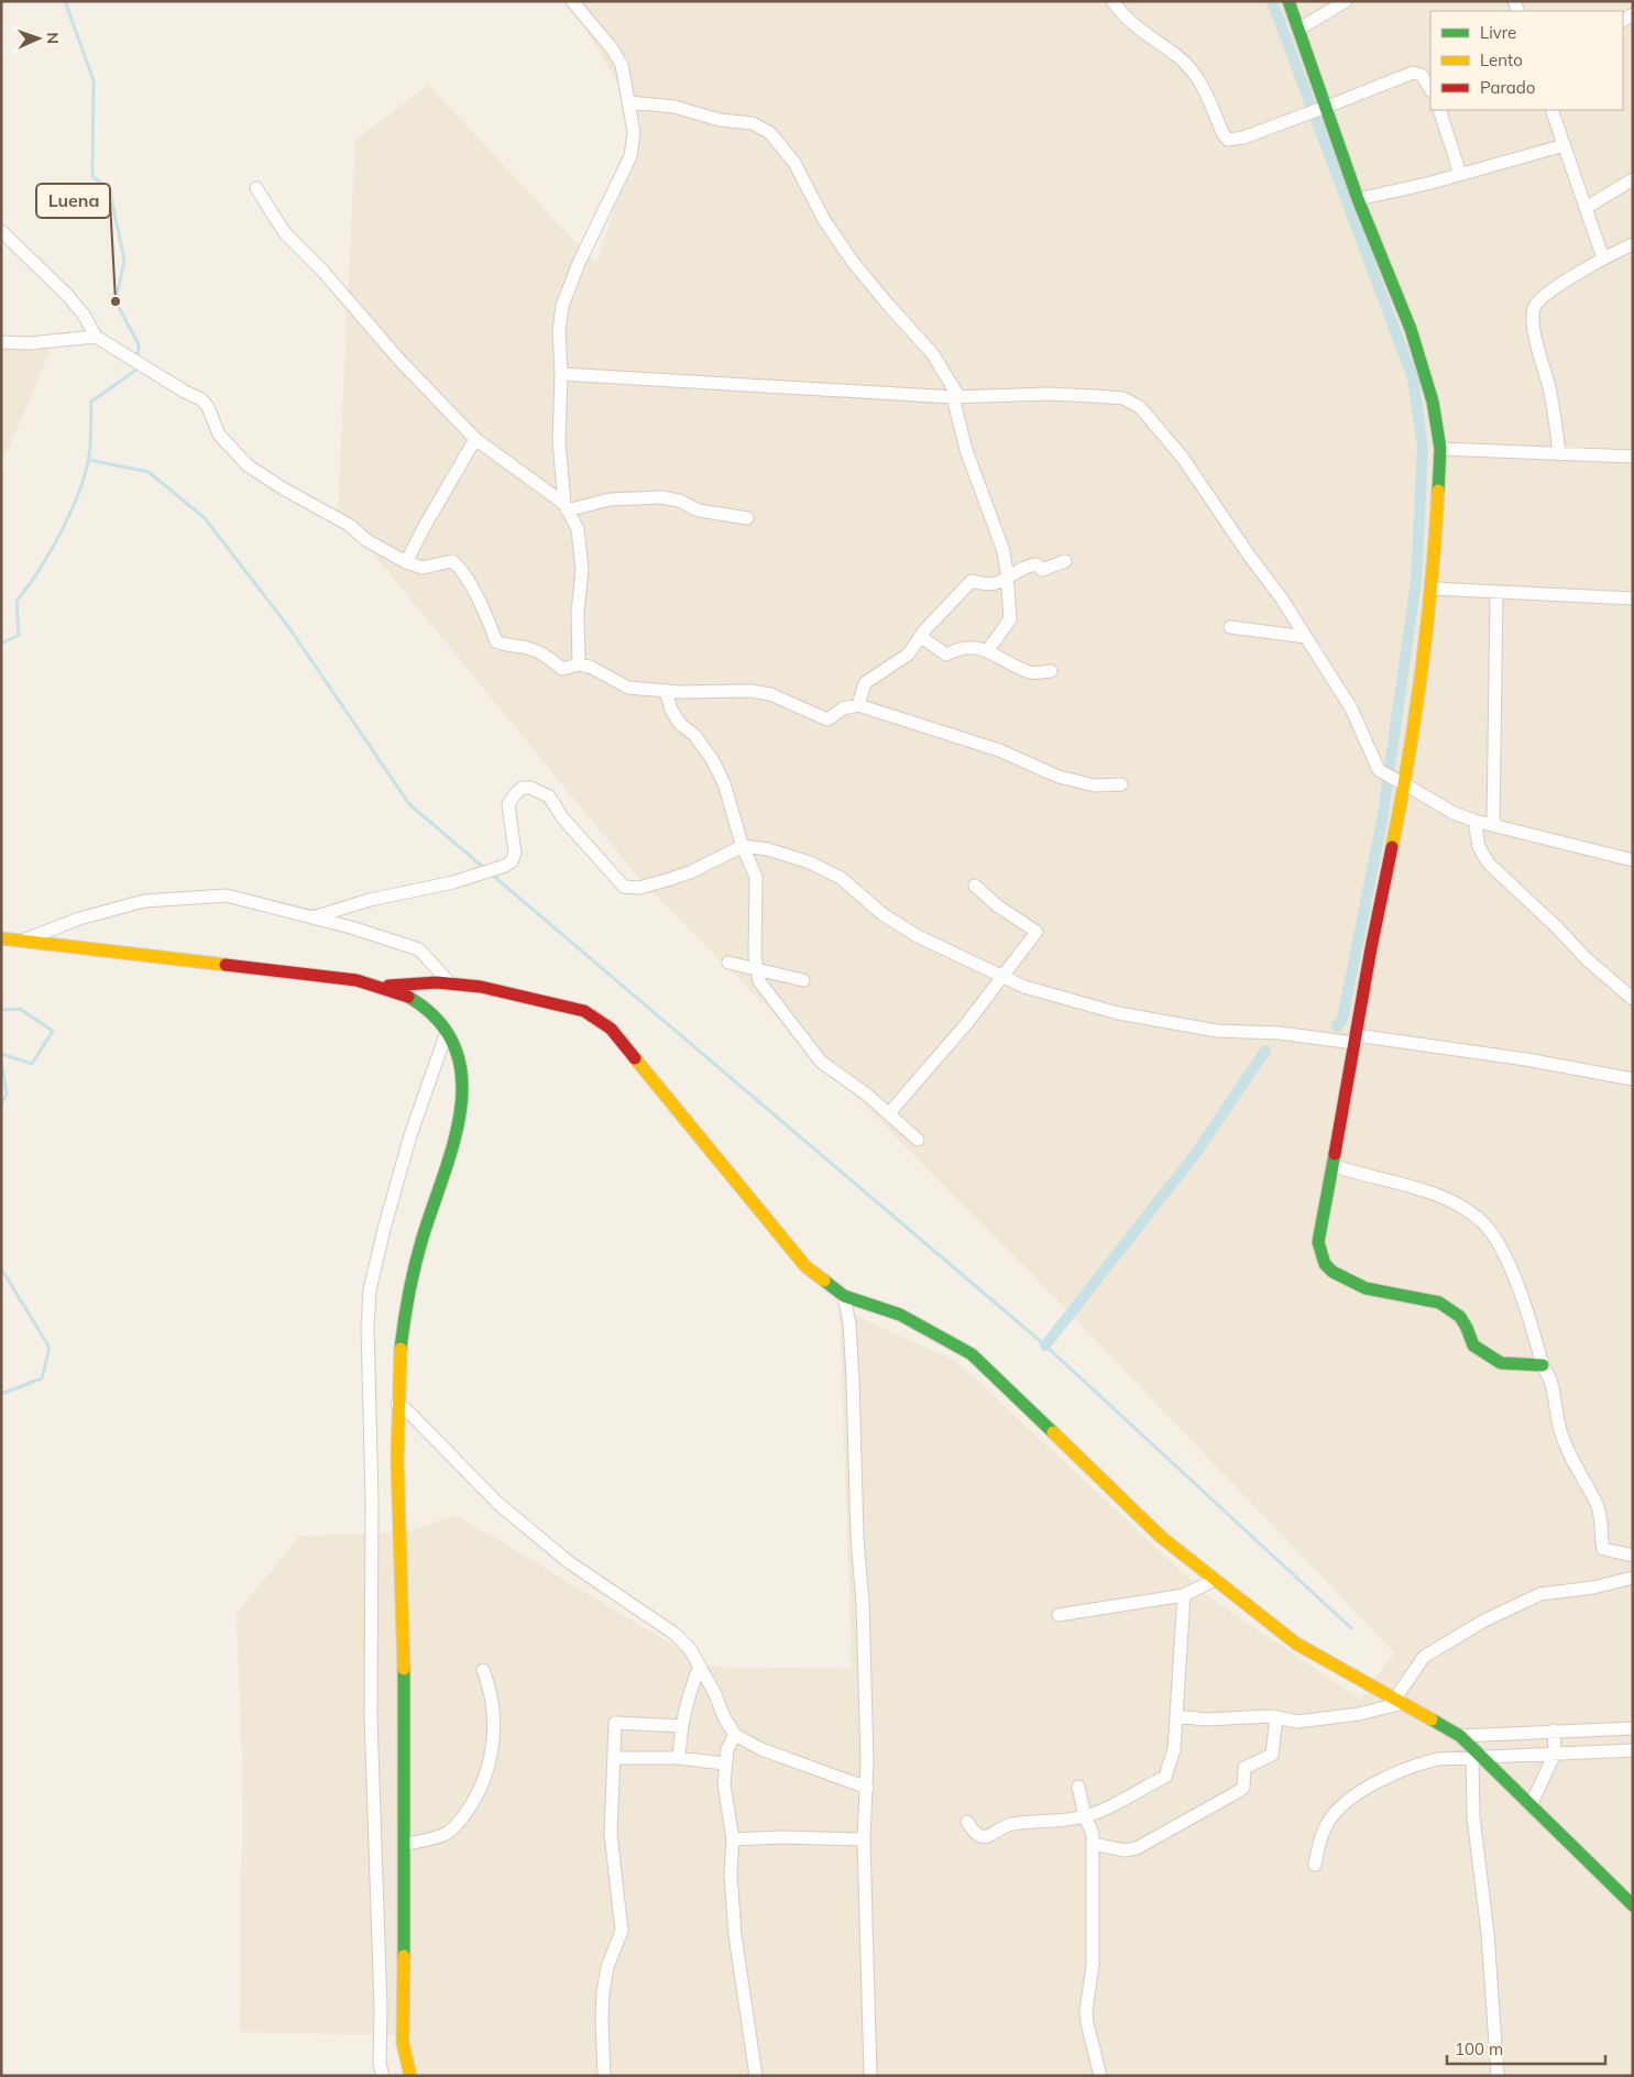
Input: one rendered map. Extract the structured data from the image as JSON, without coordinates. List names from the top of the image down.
{
  "places": ["Luena"],
  "legend": ["Livre", "Lento", "Parado"],
  "scale_bar": "100 m",
  "north": "right"
}
